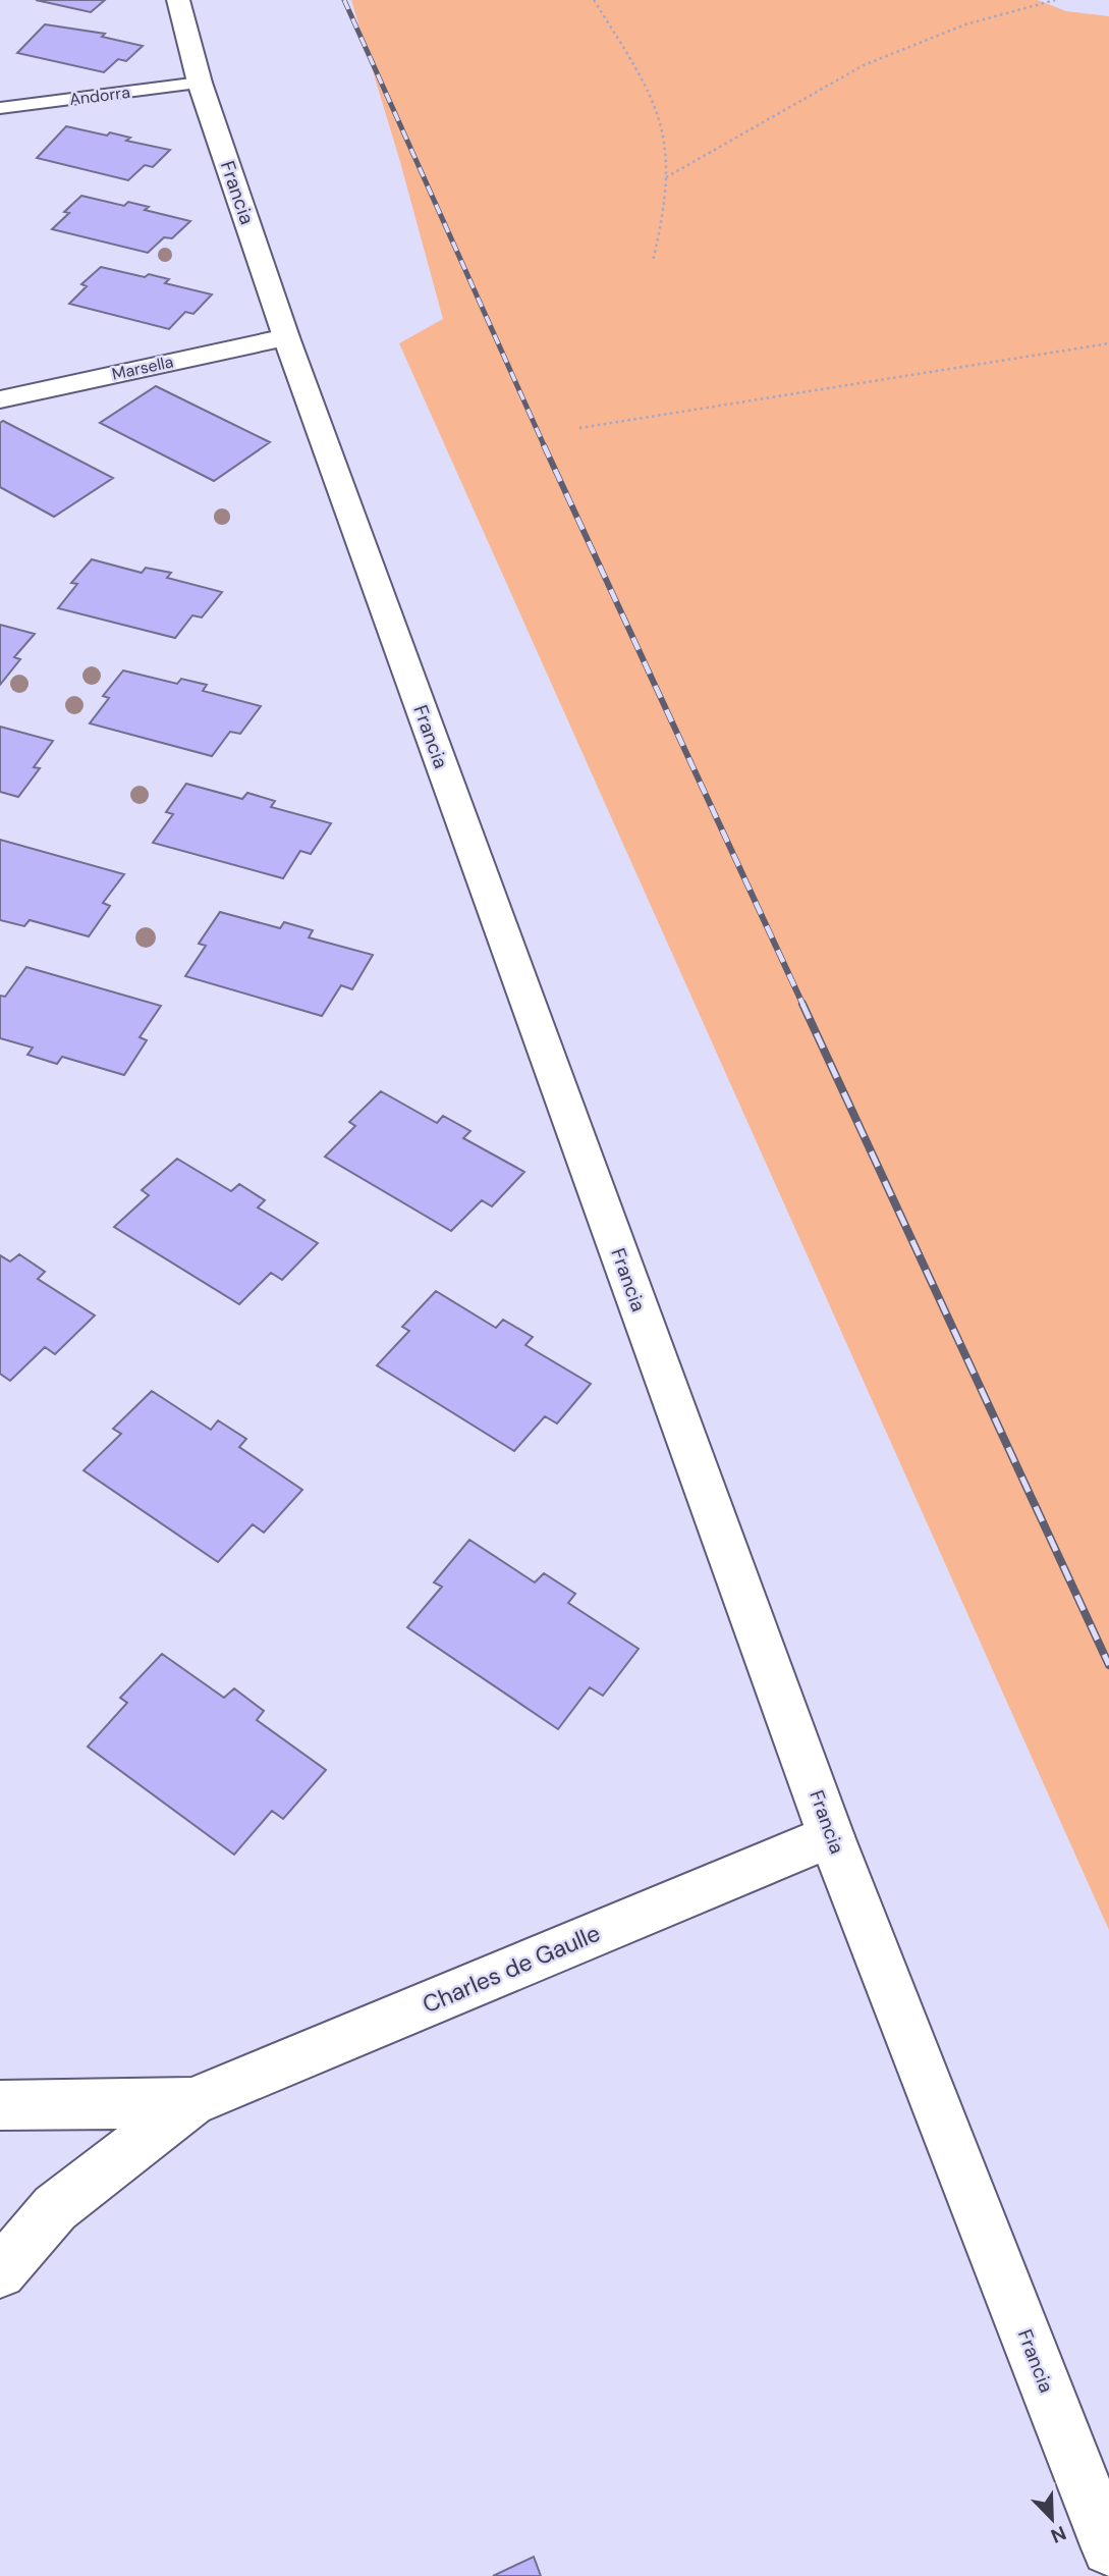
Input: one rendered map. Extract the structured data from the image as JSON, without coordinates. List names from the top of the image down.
{
  "streets": {
    "street": ["Francia", "Marsella", "Charles de Gaulle"],
    "lane": ["Andorra"]
  },
  "crossings": [
    ["Andorra", "Francia"],
    ["Francia", "Marsella"],
    ["Francia", "Charles de Gaulle"]
  ],
  "north": "bottom right"
}
